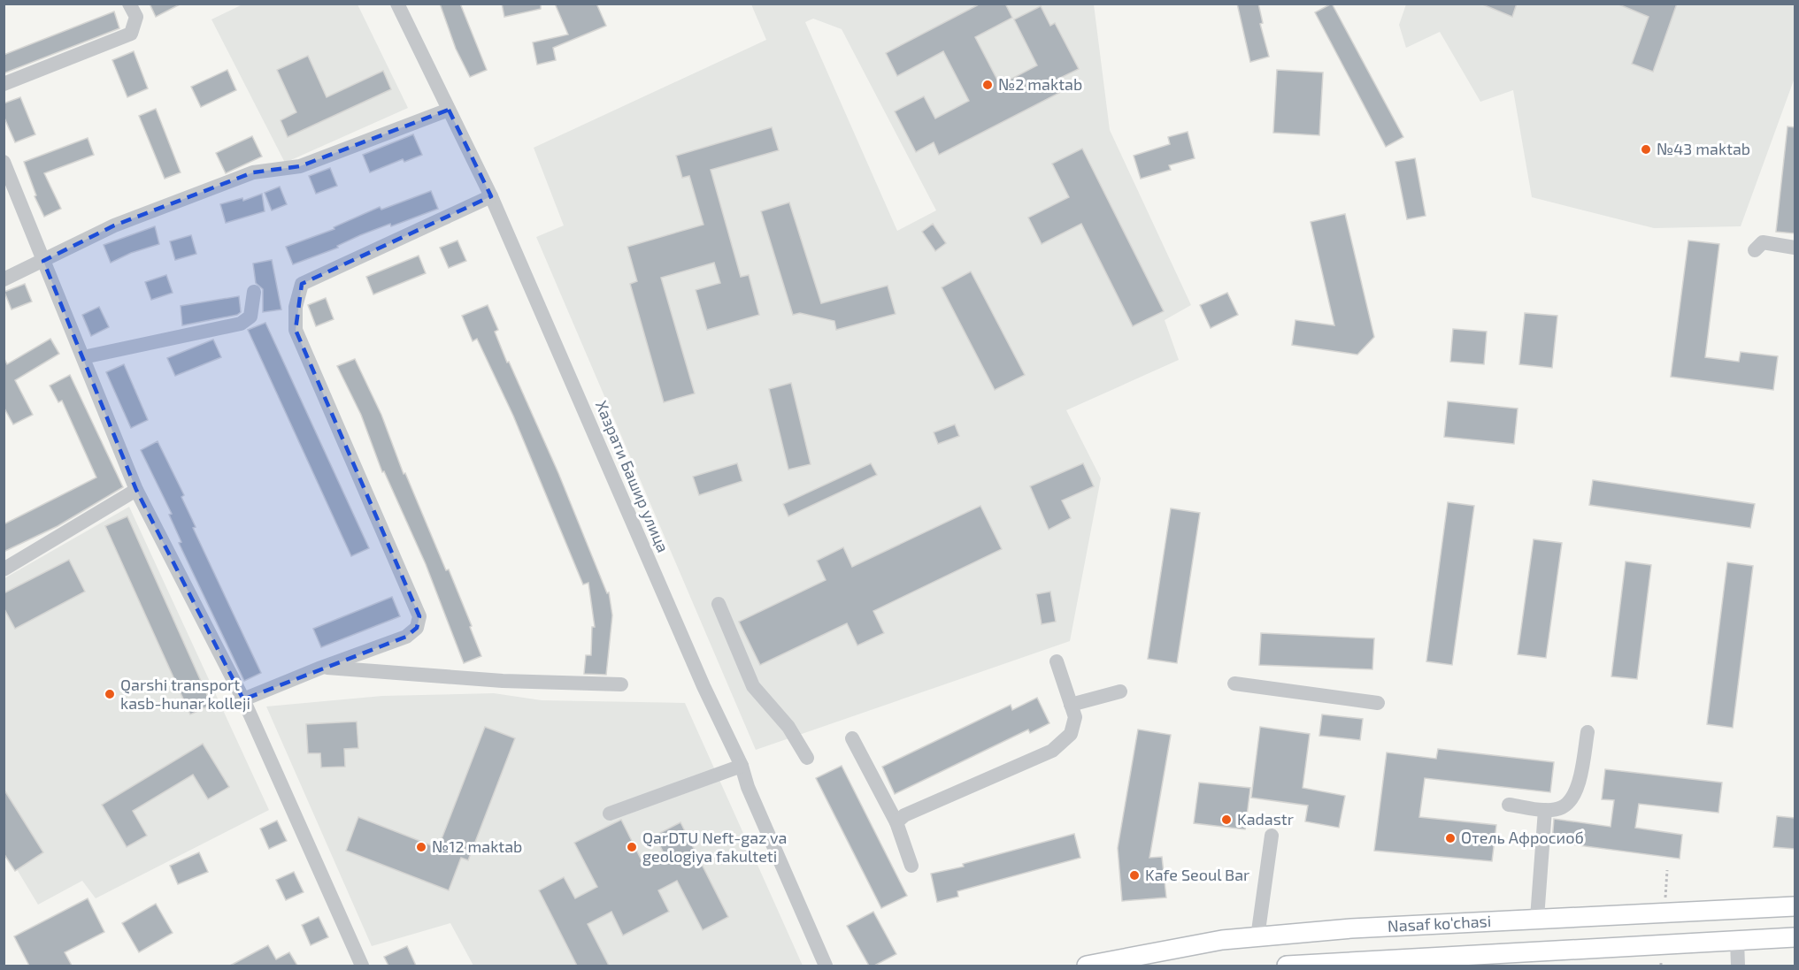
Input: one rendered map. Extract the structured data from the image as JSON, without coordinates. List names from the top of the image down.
{
  "streets": {
    "main road": ["Nasaf ko‘chasi"],
    "street": ["Хазрати Башир улица"]
  },
  "places": [
    "№2 maktab",
    "№43 maktab",
    "Qarshi transport kasb-hunar kolleji",
    "Kadastr",
    "Отель Афросиоб",
    "№12 maktab",
    "QarDTU Neft-gaz va geologiya fakulteti",
    "Kafe Seoul Bar"
  ]
}
